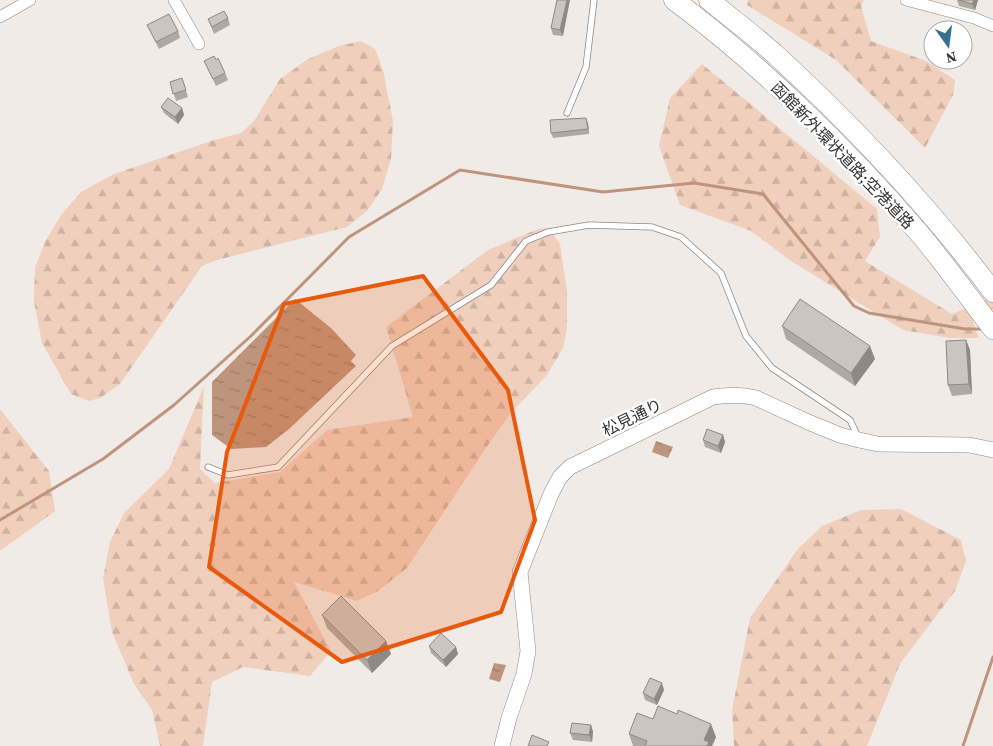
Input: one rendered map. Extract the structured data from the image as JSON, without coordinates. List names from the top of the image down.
{
  "streets": {
    "highway": ["函館新外環状道路;空港道路"],
    "street": ["松見通り"]
  },
  "north": "bottom"
}
